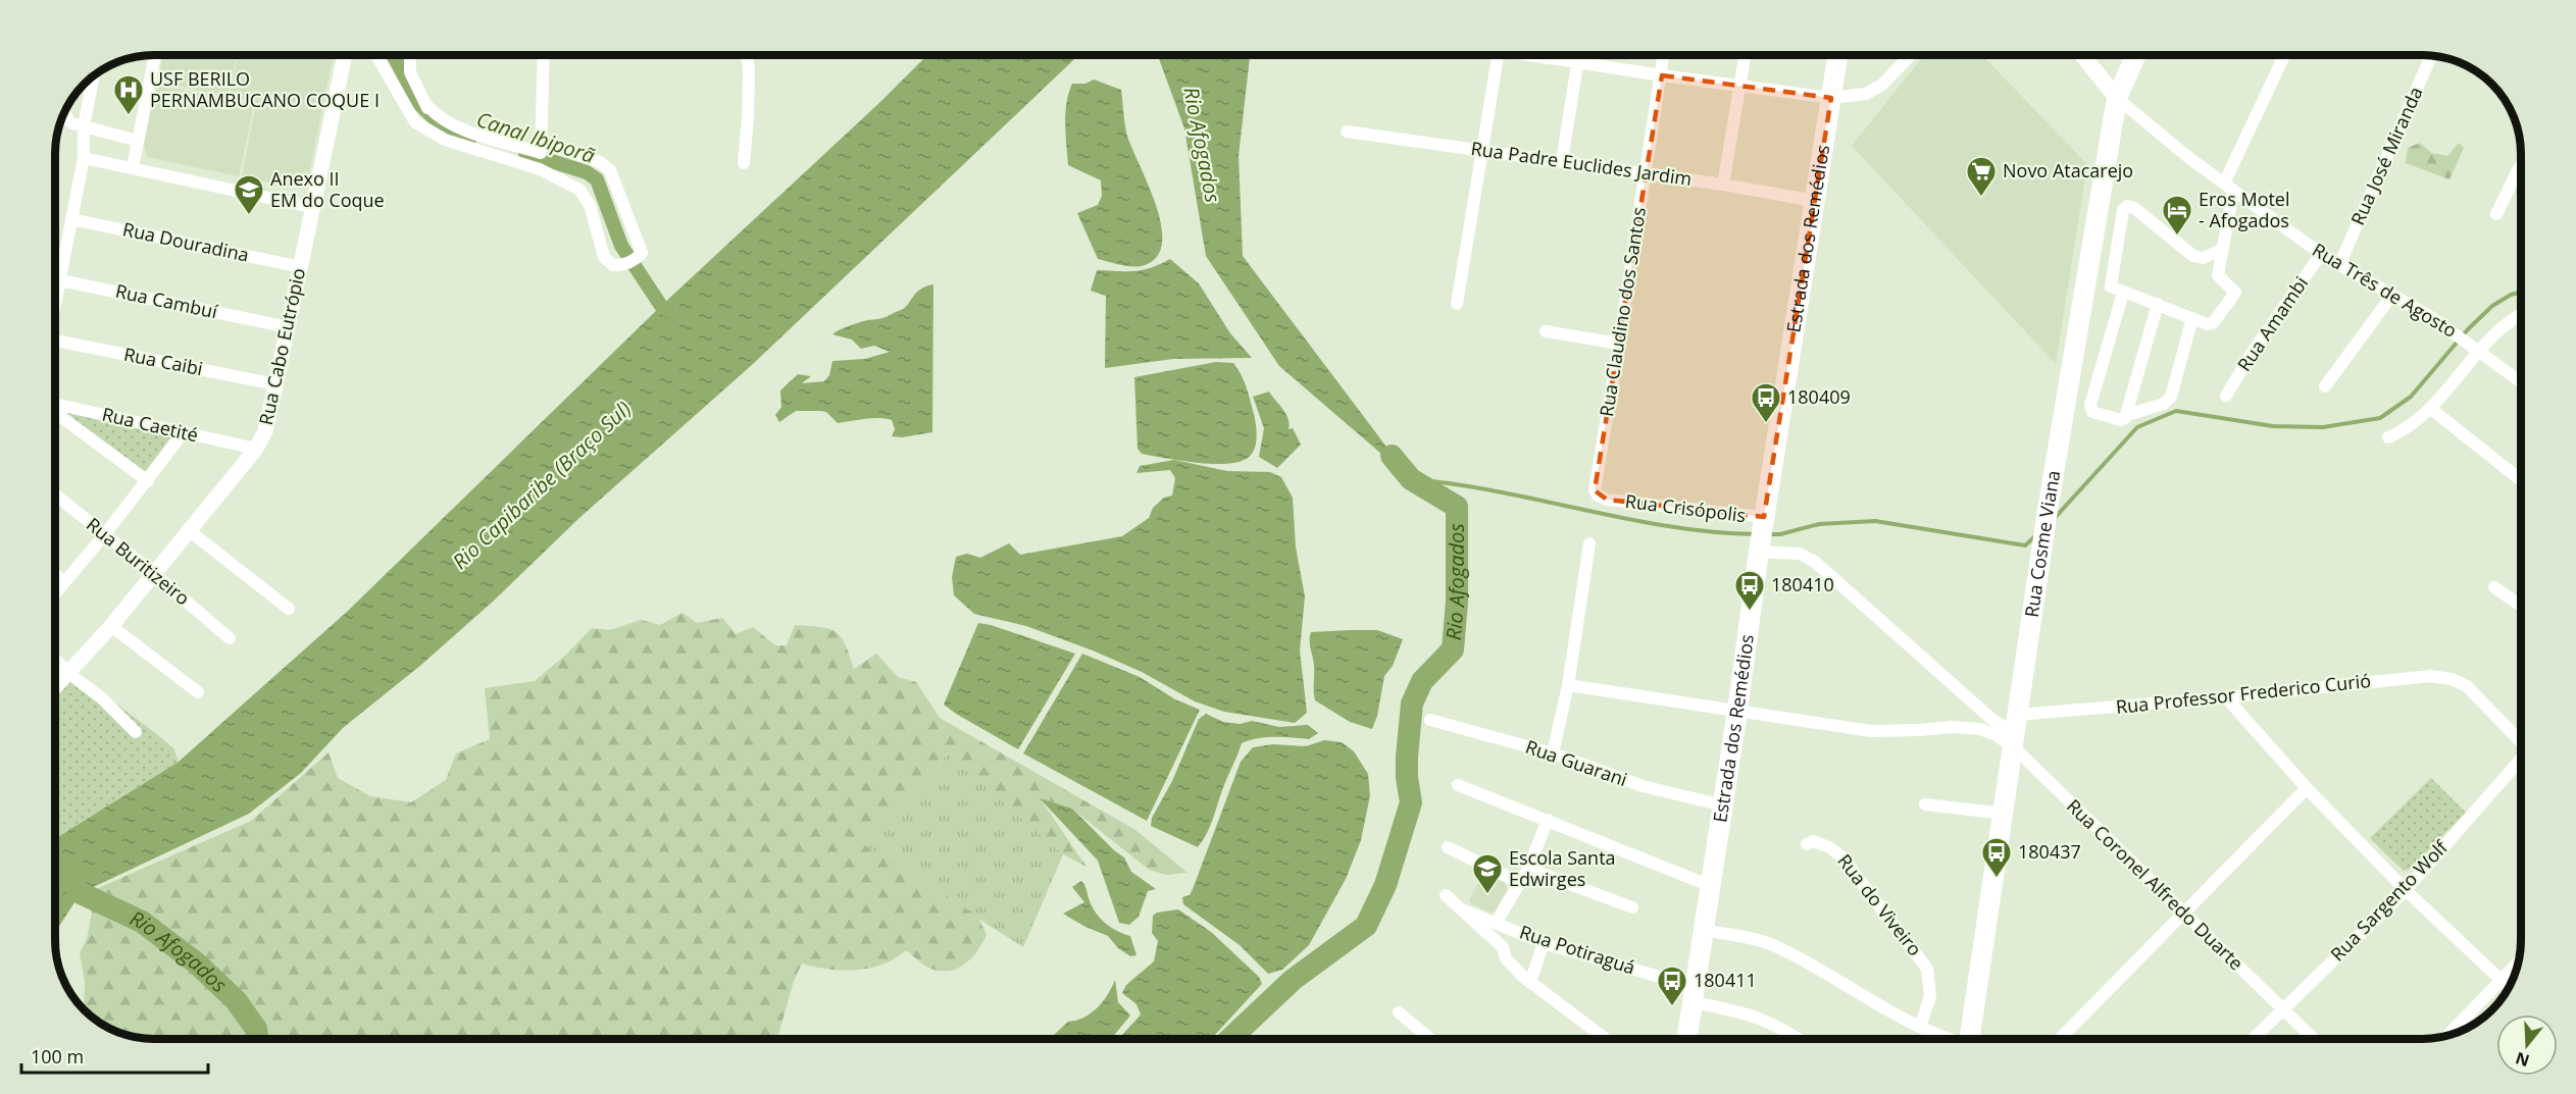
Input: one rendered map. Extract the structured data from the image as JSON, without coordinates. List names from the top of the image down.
{
  "streets": {
    "main road": ["Estrada dos Remédios", "Rua Três de Agosto", "Rua Cosme Viana"],
    "street": [
      "Rua José Miranda",
      "Rua Padre Euclides Jardim",
      "Rua Douradina",
      "Rua Cambuí",
      "Rua Claudino dos Santos",
      "Rua Amambi",
      "Rua Cabo Eutrópio",
      "Rua Caibi",
      "Rua Caetité",
      "Rua Crisópolis",
      "Rua Buritizeiro",
      "Rua Professor Frederico Curió",
      "Rua Guarani",
      "Rua Coronel Alfredo Duarte",
      "Rua Sargento Wolf",
      "Rua do Viveiro",
      "Rua Potiraguá"
    ]
  },
  "crossings": [
    ["Rua José Miranda", "Rua Três de Agosto"],
    ["Rua Padre Euclides Jardim", "Estrada dos Remédios"],
    ["Rua Padre Euclides Jardim", "Rua Claudino dos Santos"],
    ["Estrada dos Remédios", "Rua Crisópolis"],
    ["Estrada dos Remédios", "Rua Guarani"],
    ["Estrada dos Remédios", "Rua Coronel Alfredo Duarte"],
    ["Estrada dos Remédios", "Rua Potiraguá"],
    ["Rua Douradina", "Rua Cabo Eutrópio"],
    ["Rua Três de Agosto", "Rua Amambi"],
    ["Rua Três de Agosto", "Rua Cosme Viana"],
    ["Rua Cambuí", "Rua Cabo Eutrópio"],
    ["Rua Claudino dos Santos", "Rua Crisópolis"],
    ["Rua Cabo Eutrópio", "Rua Caibi"],
    ["Rua Cabo Eutrópio", "Rua Caetité"],
    ["Rua Cabo Eutrópio", "Rua Buritizeiro"],
    ["Rua Cosme Viana", "Rua Professor Frederico Curió"],
    ["Rua Cosme Viana", "Rua Coronel Alfredo Duarte"],
    ["Rua Professor Frederico Curió", "Rua Coronel Alfredo Duarte"],
    ["Rua Coronel Alfredo Duarte", "Rua Sargento Wolf"]
  ],
  "water": ["Canal Ibiporã", "Rio Afogados", "Rio Capibaribe (Braço Sul)"],
  "places": {
    "hospital": ["USF BERILO PERNAMBUCANO COQUE I"],
    "supermarket": ["Novo Atacarejo"],
    "school or university": ["Anexo II EM do Coque", "Escola Santa Edwirges"],
    "hotel": ["Eros Motel - Afogados"],
    "bus stop": [
      "180409",
      "180410",
      "180437",
      "180411"
    ]
  },
  "scale_bar": "100 m",
  "north": "bottom"
}
